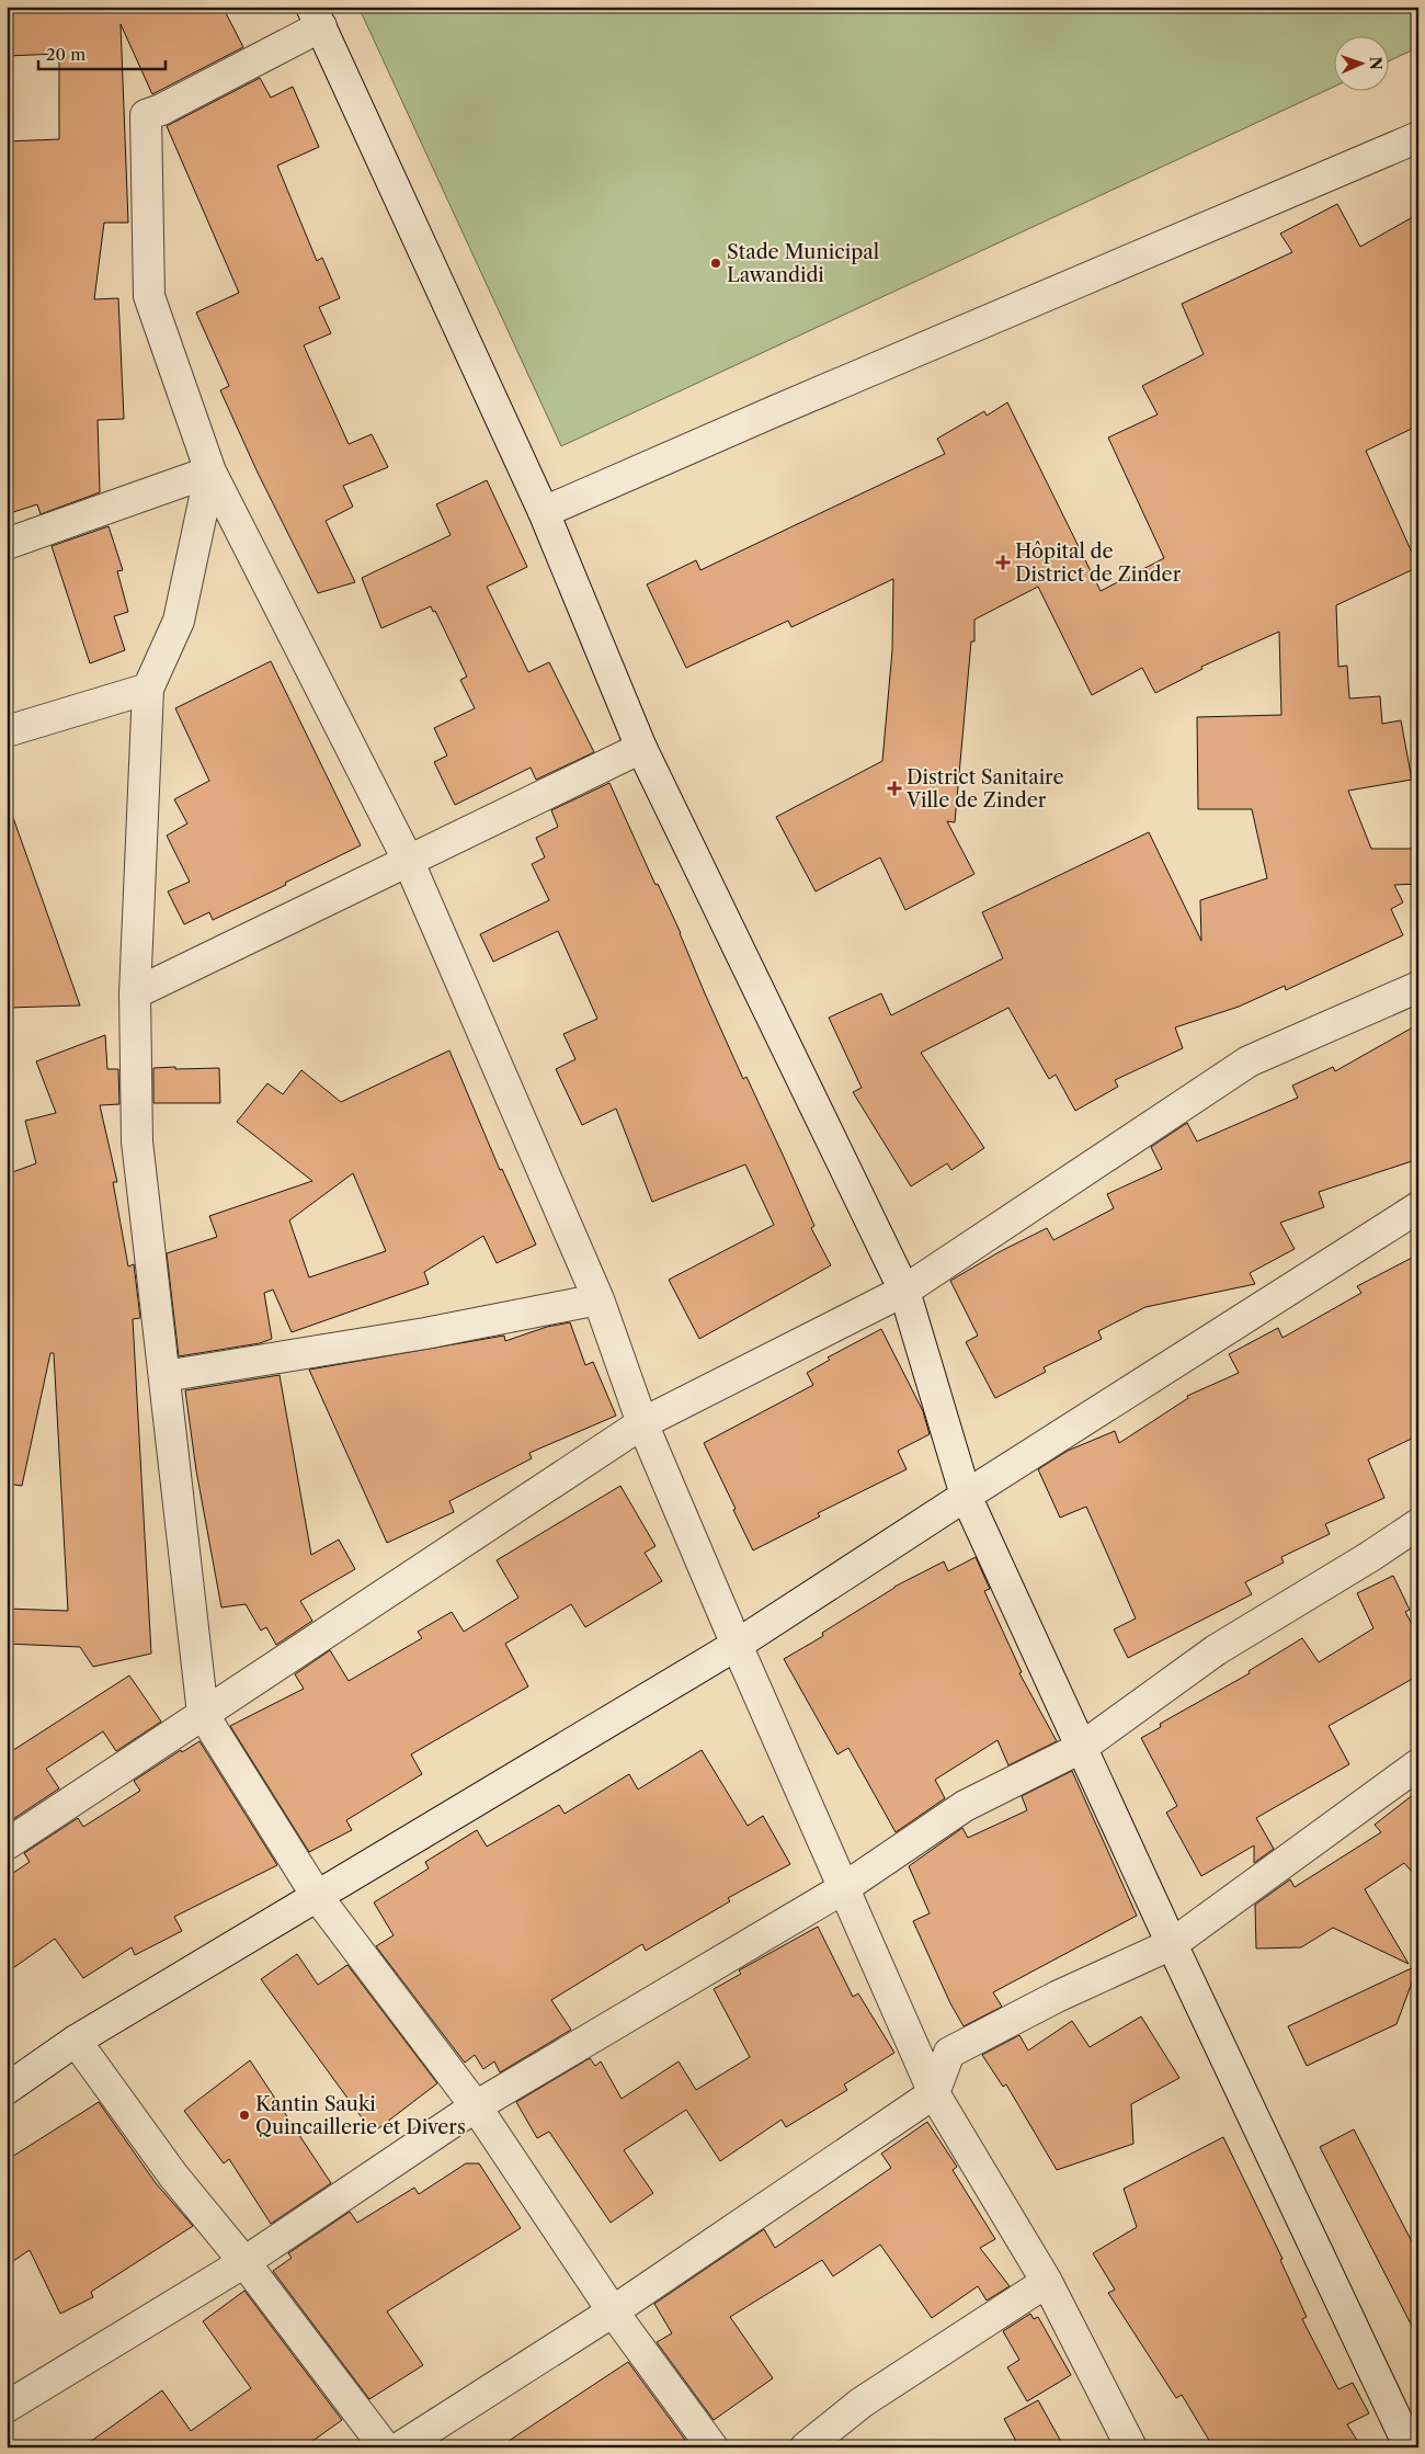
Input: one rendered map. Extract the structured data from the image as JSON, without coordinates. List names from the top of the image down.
{
  "places": {
    "other": ["Stade Municipal Lawandidi", "Kantin Sauki Quincaillerie et Divers"],
    "health": ["Hôpital de District de Zinder", "District Sanitaire Ville de Zinder"]
  },
  "scale_bar": "20 m",
  "north": "right"
}
